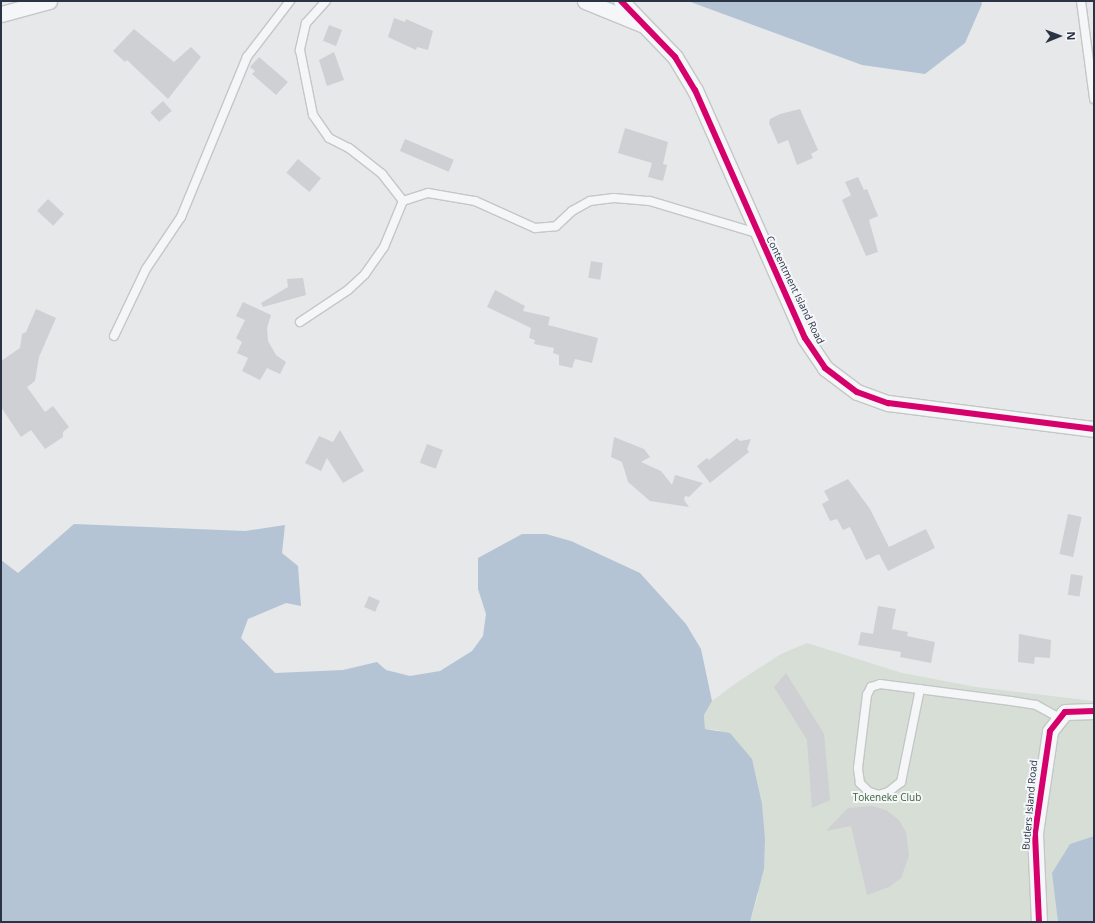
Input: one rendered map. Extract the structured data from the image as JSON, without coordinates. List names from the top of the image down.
{
  "streets": {
    "street": ["Contentment Island Road", "Butlers Island Road"]
  },
  "parks": ["Tokeneke Club"],
  "north": "right"
}
